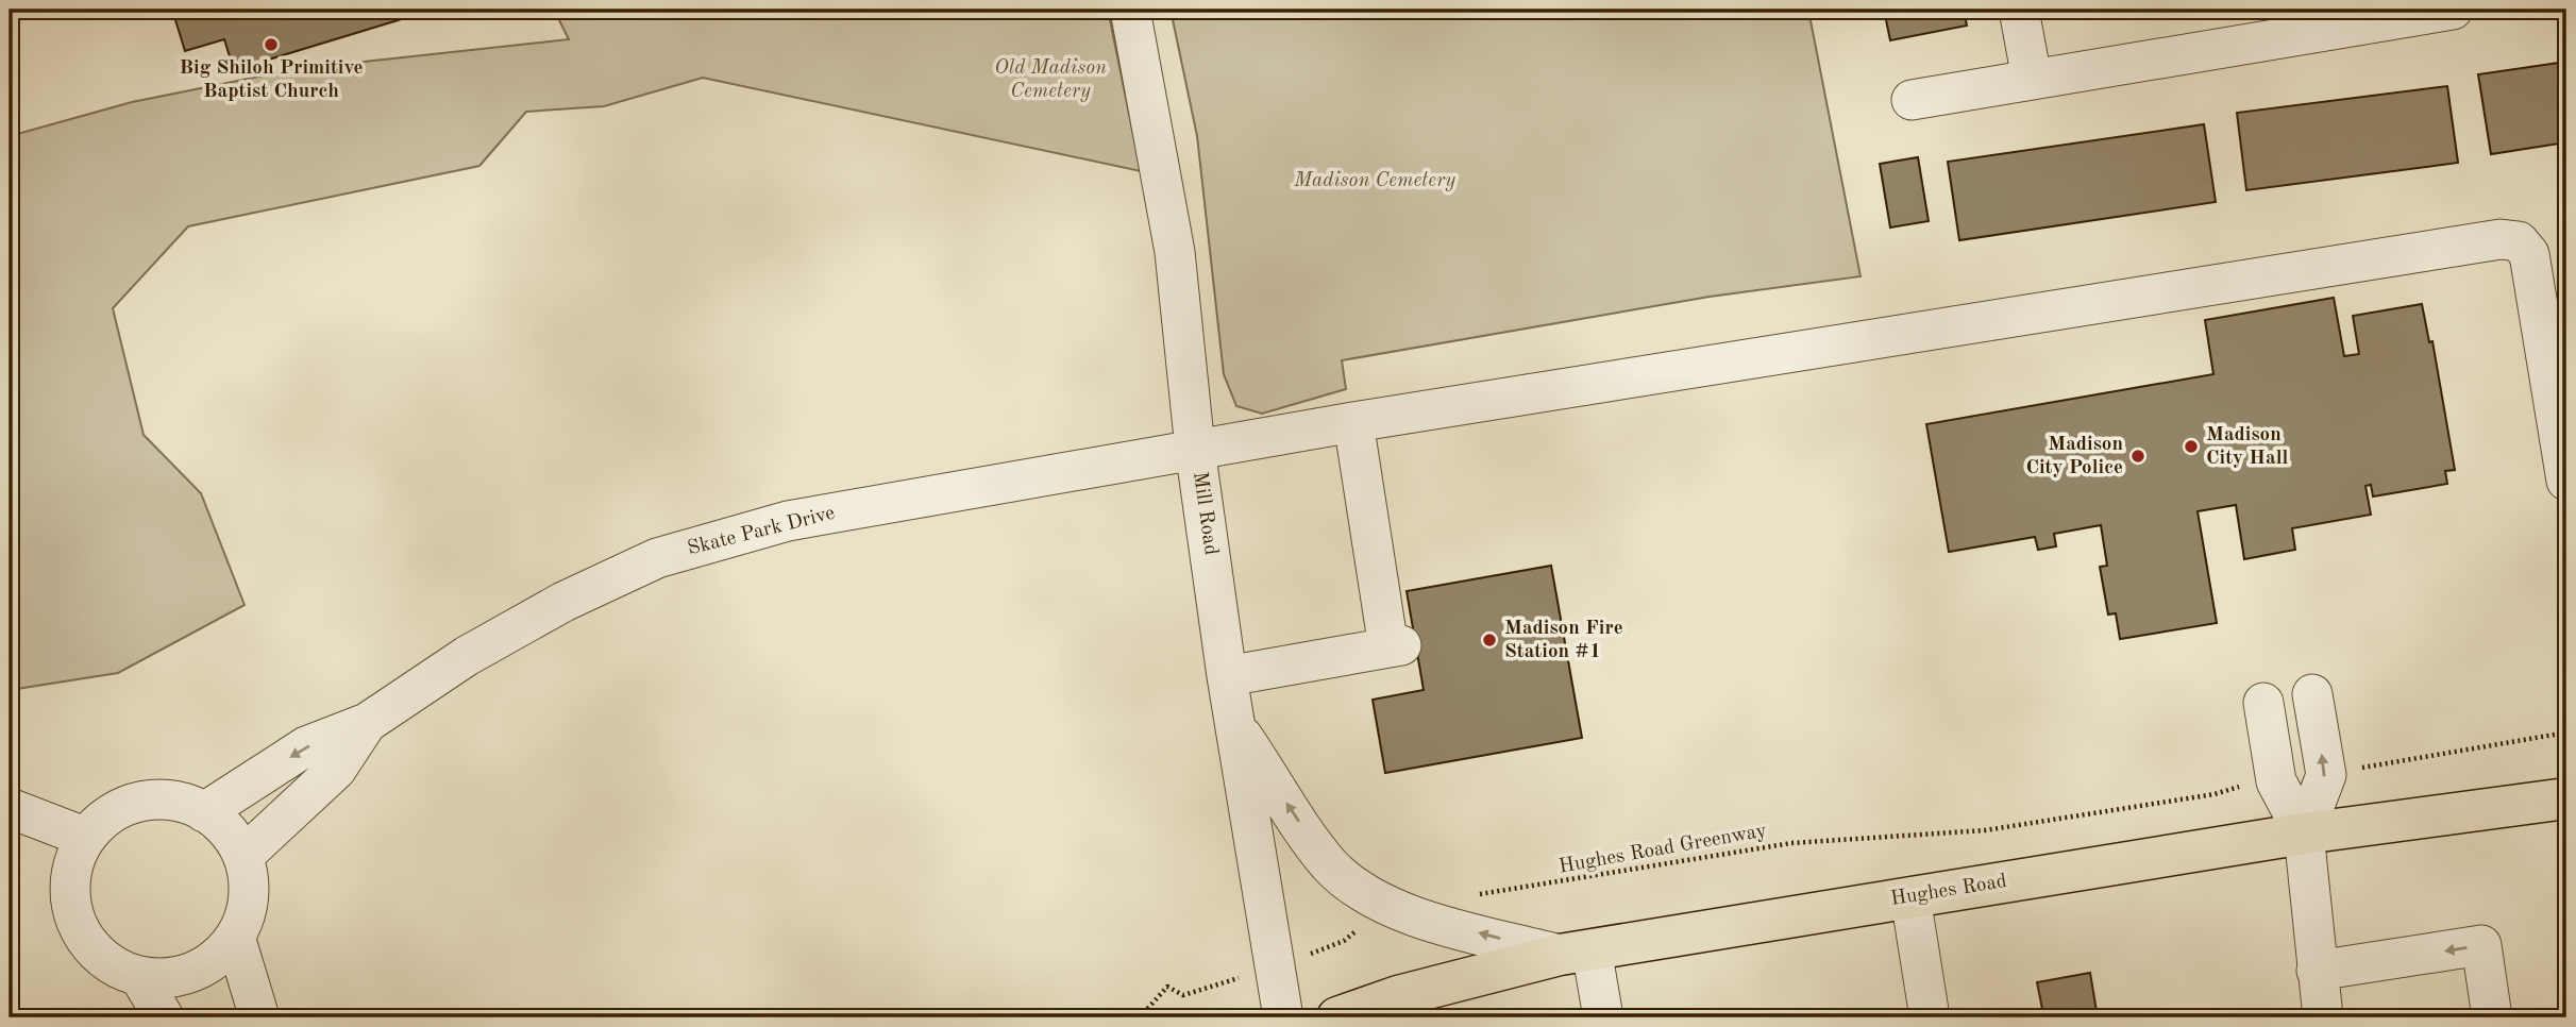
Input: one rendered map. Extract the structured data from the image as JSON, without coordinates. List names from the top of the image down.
{
  "streets": {
    "main road": ["Hughes Road"],
    "street": ["Mill Road", "Skate Park Drive"],
    "path": ["Hughes Road Greenway"]
  },
  "crossings": [
    ["Mill Road", "Skate Park Drive"]
  ],
  "parks": ["Old Madison Cemetery", "Madison Cemetery"],
  "places": [
    "Big Shiloh Primitive Baptist Church",
    "Madison City Hall",
    "Madison City Police",
    "Madison Fire Station #1"
  ]
}
